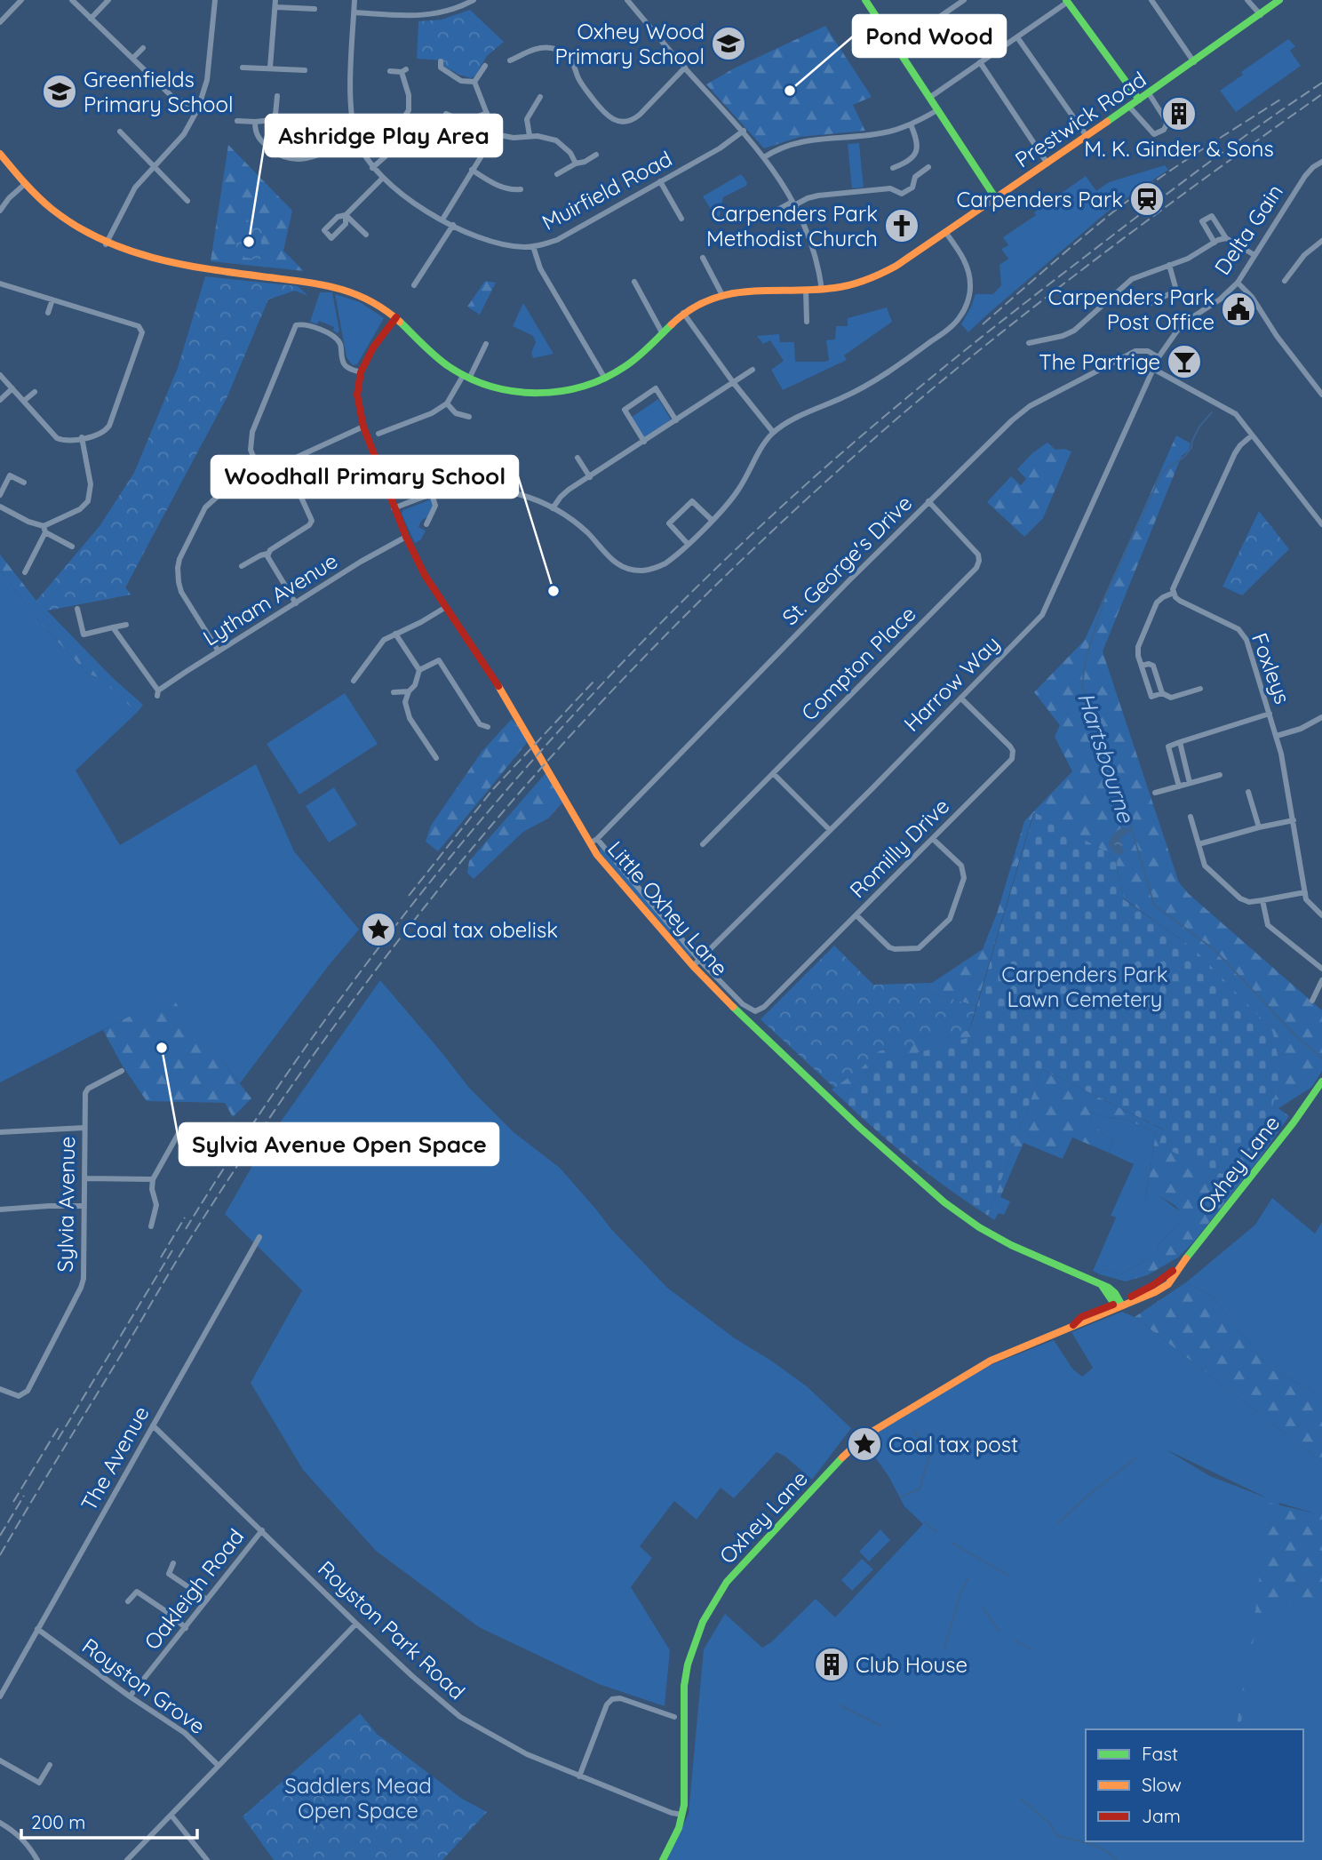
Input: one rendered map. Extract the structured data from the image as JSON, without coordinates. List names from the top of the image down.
{
  "streets": {
    "main road": ["Prestwick Road", "Little Oxhey Lane", "Oxhey Lane"],
    "street": [
      "Muirfield Road",
      "Delta Gain",
      "St. George's Drive",
      "Lytham Avenue",
      "Compton Place",
      "Foxleys",
      "Harrow Way",
      "Romilly Drive",
      "Sylvia Avenue",
      "The Avenue",
      "Oakleigh Road",
      "Royston Park Road",
      "Royston Grove"
    ]
  },
  "crossings": [
    ["Prestwick Road", "Little Oxhey Lane"],
    ["Delta Gain", "St. George's Drive"],
    ["Delta Gain", "Harrow Way"],
    ["St. George's Drive", "Compton Place"],
    ["St. George's Drive", "Little Oxhey Lane"],
    ["Lytham Avenue", "Little Oxhey Lane"],
    ["Harrow Way", "Romilly Drive"],
    ["Harrow Way", "Little Oxhey Lane"],
    ["Romilly Drive", "Little Oxhey Lane"],
    ["Little Oxhey Lane", "Oxhey Lane"],
    ["Oxhey Lane", "Royston Park Road"],
    ["The Avenue", "Royston Park Road"],
    ["The Avenue", "Royston Grove"],
    ["Oakleigh Road", "Royston Park Road"],
    ["Oakleigh Road", "Royston Grove"]
  ],
  "water": ["Hartsbourne"],
  "parks": ["Carpenders Park Lawn Cemetery", "Saddlers Mead Open Space"],
  "places": {
    "school or university": ["Oxhey Wood Primary School", "Greenfields Primary School"],
    "other": [
      "Pond Wood",
      "Ashridge Play Area",
      "Woodhall Primary School",
      "Sylvia Avenue Open Space"
    ],
    "building": ["M. K. Ginder & Sons", "Club House"],
    "station": ["Carpenders Park"],
    "church": ["Carpenders Park Methodist Church"],
    "public building": ["Carpenders Park Post Office"],
    "bar": ["The Partrige"],
    "place": ["Coal tax obelisk", "Coal tax post"]
  },
  "legend": ["Fast", "Slow", "Jam"],
  "scale_bar": "200 m"
}
